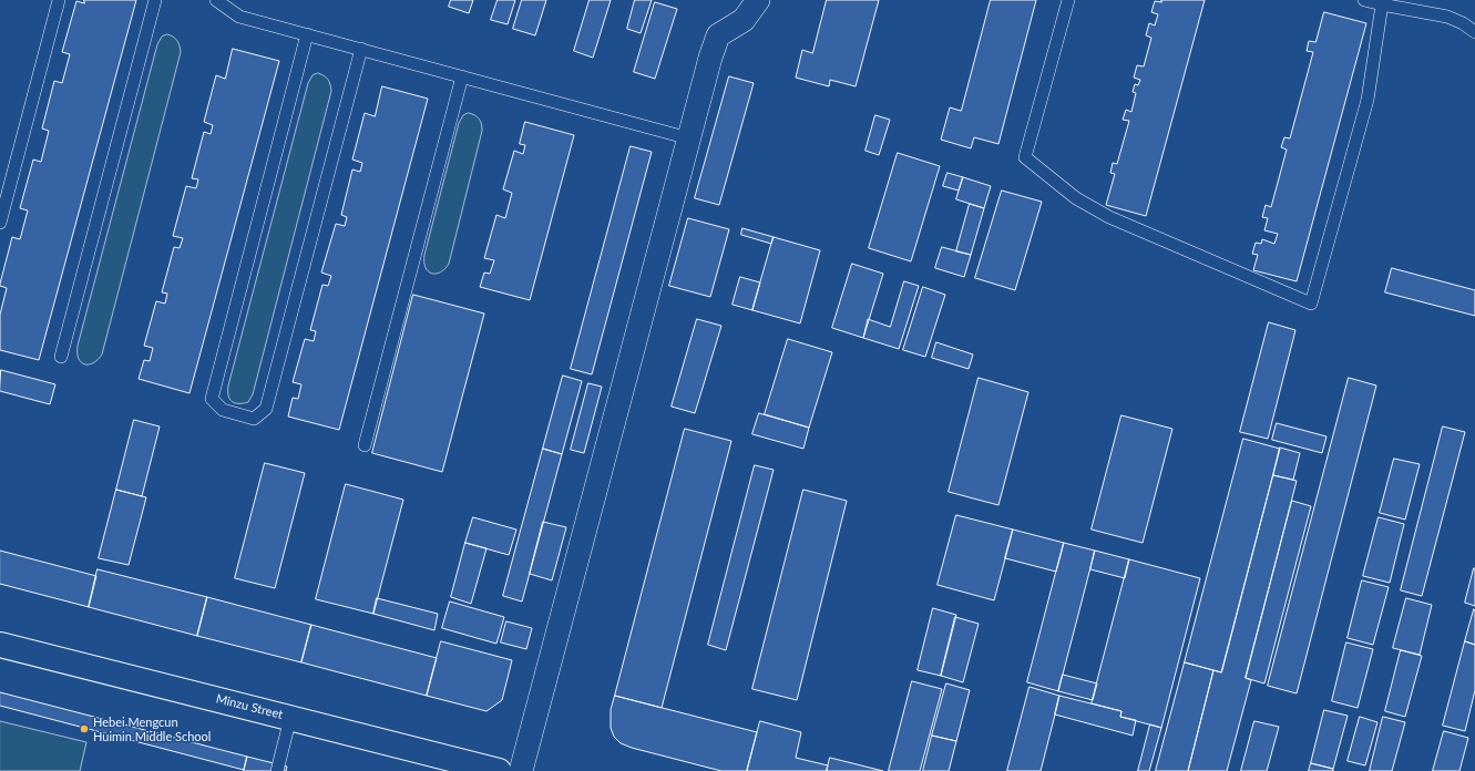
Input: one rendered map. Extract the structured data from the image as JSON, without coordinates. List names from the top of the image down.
{
  "streets": {
    "main road": ["Minzu Street"]
  },
  "places": ["Hebei Mengcun Huimin Middle School"]
}
